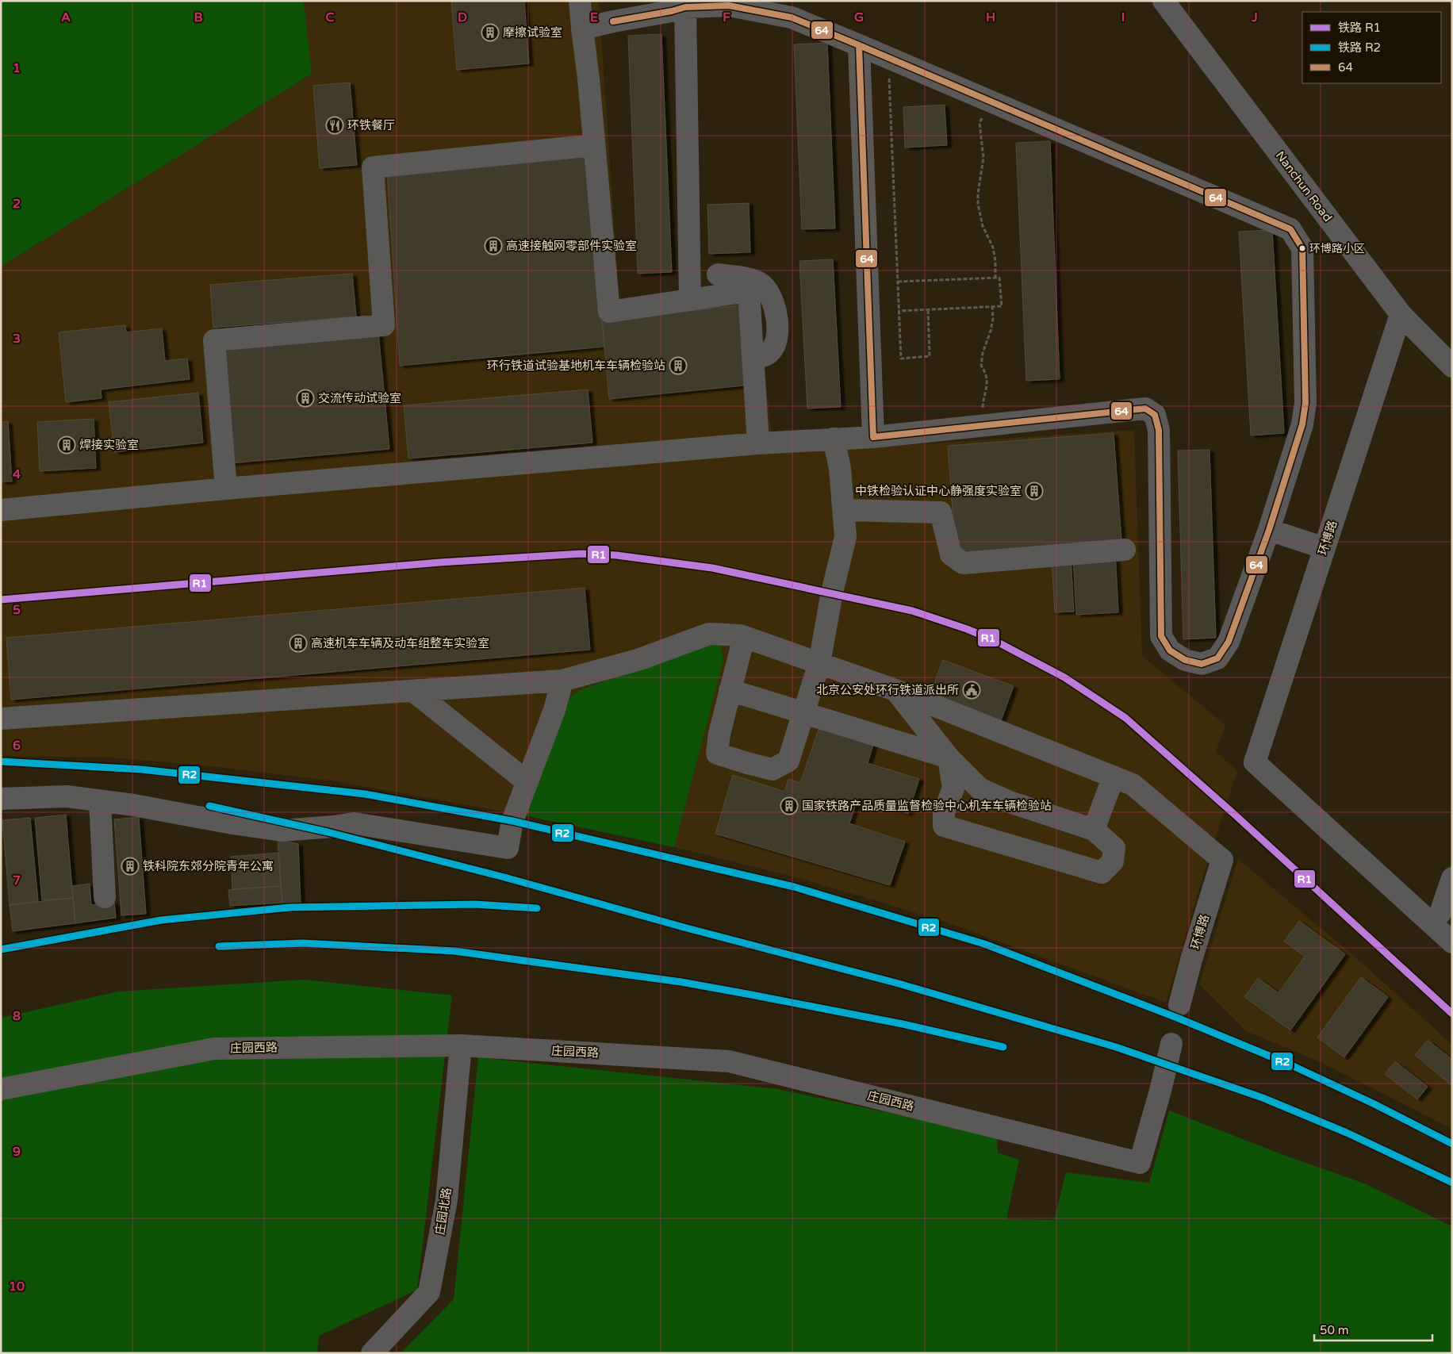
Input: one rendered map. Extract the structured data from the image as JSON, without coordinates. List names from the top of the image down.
{
  "streets": {
    "street": [
      "Nanchun Road",
      "环博路",
      "庄园西路",
      "庄园北路"
    ]
  },
  "crossings": [
    ["Nanchun Road", "环博路"],
    ["庄园西路", "庄园北路"]
  ],
  "places": {
    "building": [
      "摩擦试验室",
      "高速接触网零部件实验室",
      "环行铁道试验基地机车车辆检验站",
      "交流传动试验室",
      "焊接实验室",
      "中铁检验认证中心静强度实验室",
      "高速机车车辆及动车组整车实验室",
      "国家铁路产品质量监督检验中心机车车辆检验站",
      "铁科院东郊分院青年公寓"
    ],
    "restaurant": ["环铁餐厅"],
    "other": ["环博路小区"],
    "public building": ["北京公安处环行铁道派出所"]
  },
  "lines": ["transit line 64", "rail line R1", "rail line R2"],
  "legend": ["铁路 R1", "铁路 R2", "64"],
  "scale_bar": "50 m",
  "grid": {
    "columns": [
      "A",
      "B",
      "C",
      "D",
      "E",
      "F",
      "G",
      "H",
      "I",
      "J"
    ],
    "rows": [
      "1",
      "2",
      "3",
      "4",
      "5",
      "6",
      "7",
      "8",
      "9",
      "10"
    ]
  }
}
